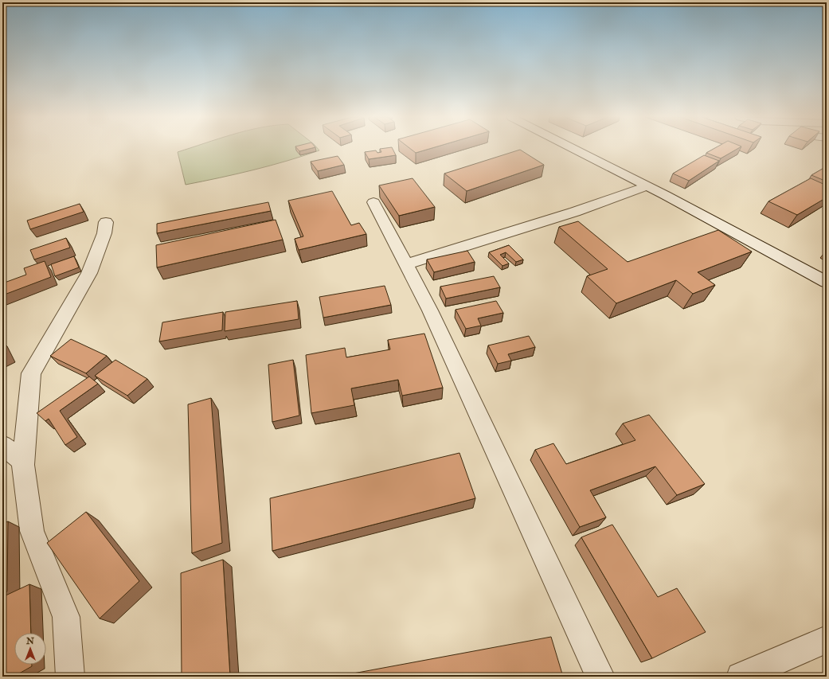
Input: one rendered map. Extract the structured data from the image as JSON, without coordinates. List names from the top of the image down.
{
  "north": "top"
}
